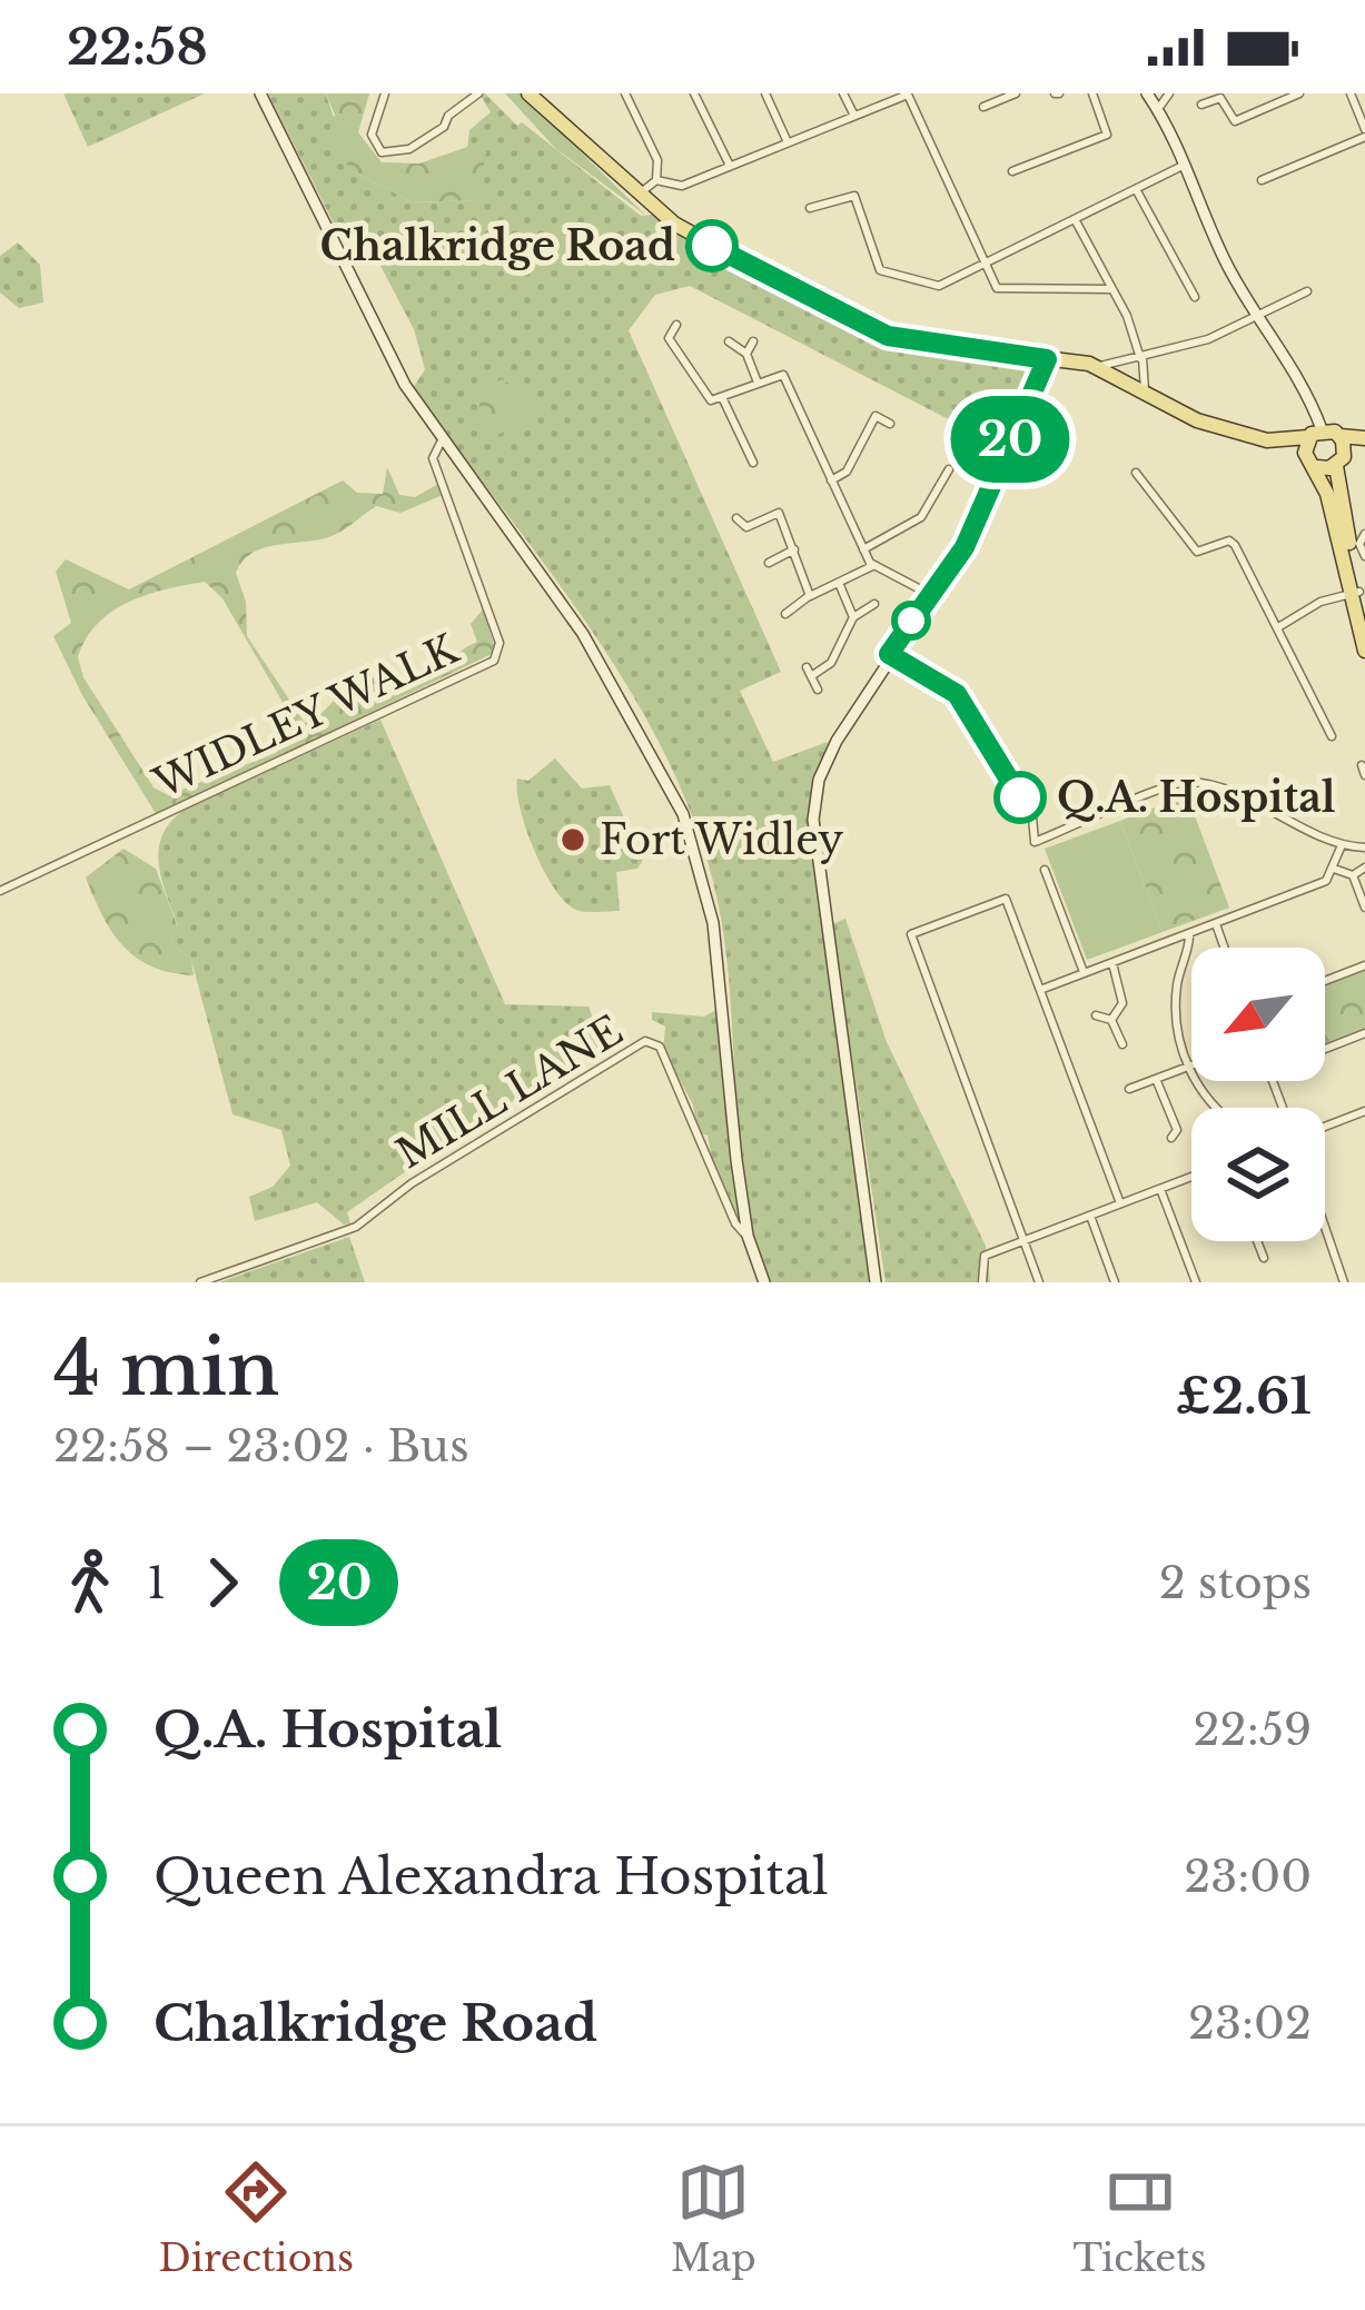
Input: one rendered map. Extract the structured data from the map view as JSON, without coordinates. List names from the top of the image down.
{
  "streets": {
    "street": ["WIDLEY WALK", "MILL LANE"]
  },
  "places": ["Chalkridge Road", "Q.A. Hospital", "Fort Widley"],
  "lines": ["bus line 20"],
  "north": "bottom left",
  "page": {
    "status": "22:58",
    "on_map": "20",
    "heading": ["4 min", "22:58 – 23:02 · Bus", "£2.61"],
    "legs": ["1", "20", "2 stops"],
    "list": [
      {
        "name": "Q.A. Hospital",
        "value": "22:59"
      },
      {
        "name": "Queen Alexandra Hospital",
        "value": "23:00"
      },
      {
        "name": "Chalkridge Road",
        "value": "23:02"
      }
    ],
    "tabs": ["Directions", "Map", "Tickets"]
  }
}
